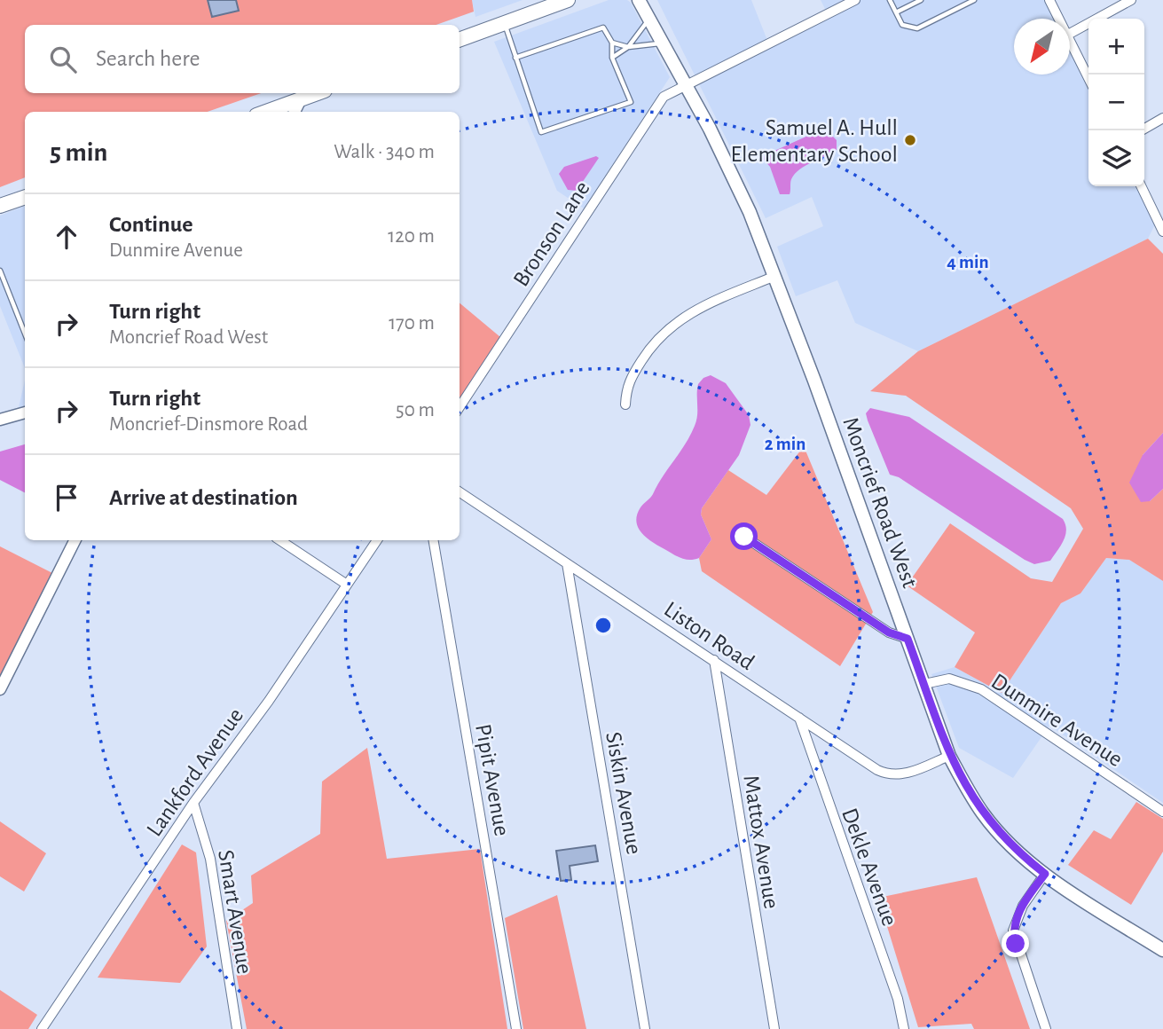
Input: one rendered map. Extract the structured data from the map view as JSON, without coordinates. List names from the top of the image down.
{
  "streets": {
    "main road": ["Moncrief Road West"],
    "street": [
      "Bronson Lane",
      "Liston Road",
      "Dunmire Avenue",
      "Lankford Avenue",
      "Pipit Avenue",
      "Siskin Avenue",
      "Mattox Avenue",
      "Dekle Avenue",
      "Smart Avenue"
    ]
  },
  "crossings": [
    ["Bronson Lane", "Moncrief Road West"],
    ["Moncrief Road West", "Liston Road"],
    ["Moncrief Road West", "Dunmire Avenue"],
    ["Liston Road", "Siskin Avenue"],
    ["Liston Road", "Mattox Avenue"],
    ["Liston Road", "Dekle Avenue"],
    ["Lankford Avenue", "Smart Avenue"]
  ],
  "places": ["Samuel A. Hull Elementary School"],
  "north": "bottom left",
  "page": {
    "map_buttons": ["+", "−"],
    "search": "Search here",
    "heading": ["5 min", "Walk · 340 m"],
    "list": [
      ["Continue", "Dunmire Avenue", "120 m"],
      ["Turn right", "Moncrief Road West", "170 m"],
      ["Turn right", "Moncrief-Dinsmore Road", "50 m"],
      "Arrive at destination"
    ]
  },
  "rings": ["4 min", "2 min"]
}
